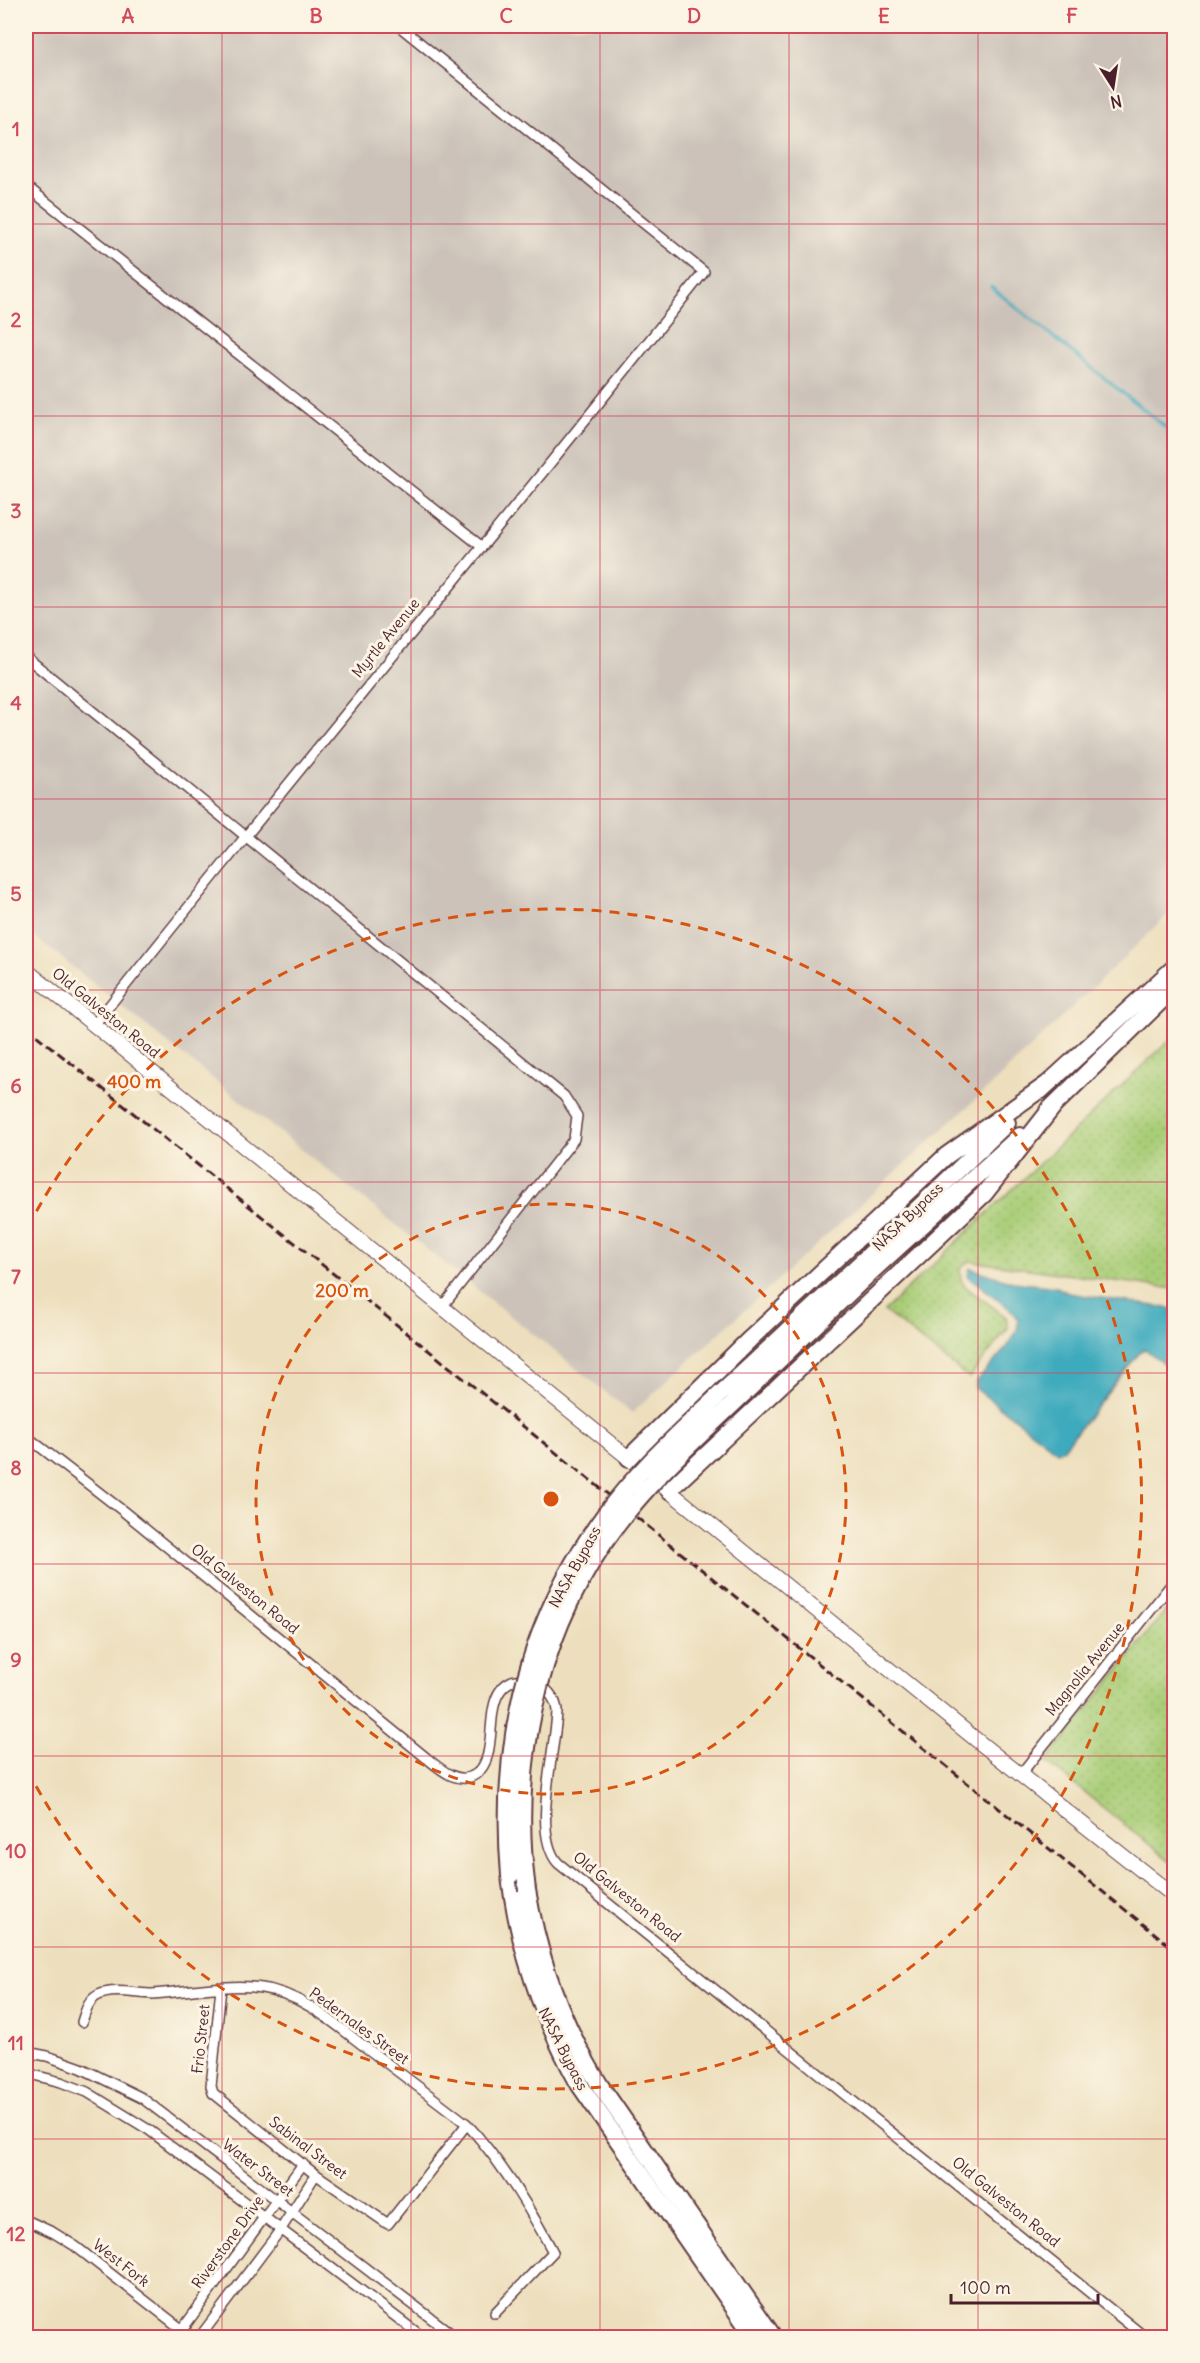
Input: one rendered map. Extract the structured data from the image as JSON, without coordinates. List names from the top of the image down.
{
  "streets": {
    "highway": ["NASA Bypass"],
    "main road": ["Old Galveston Road"],
    "street": [
      "Myrtle Avenue",
      "Magnolia Avenue",
      "Pedernales Street",
      "Frio Street",
      "Sabinal Street",
      "Water Street",
      "Riverstone Drive",
      "West Fork"
    ]
  },
  "crossings": [
    ["Myrtle Avenue", "Old Galveston Road"],
    ["Old Galveston Road", "Magnolia Avenue"],
    ["Pedernales Street", "Frio Street"],
    ["Pedernales Street", "Sabinal Street"],
    ["Frio Street", "Sabinal Street"],
    ["Sabinal Street", "Riverstone Drive"],
    ["Water Street", "Riverstone Drive"],
    ["Riverstone Drive", "West Fork"]
  ],
  "scale_bar": "100 m",
  "north": "bottom",
  "grid": {
    "columns": [
      "A",
      "B",
      "C",
      "D",
      "E",
      "F"
    ],
    "rows": [
      "1",
      "2",
      "3",
      "4",
      "5",
      "6",
      "7",
      "8",
      "9",
      "10",
      "11",
      "12"
    ]
  },
  "rings": ["400 m", "200 m"]
}
